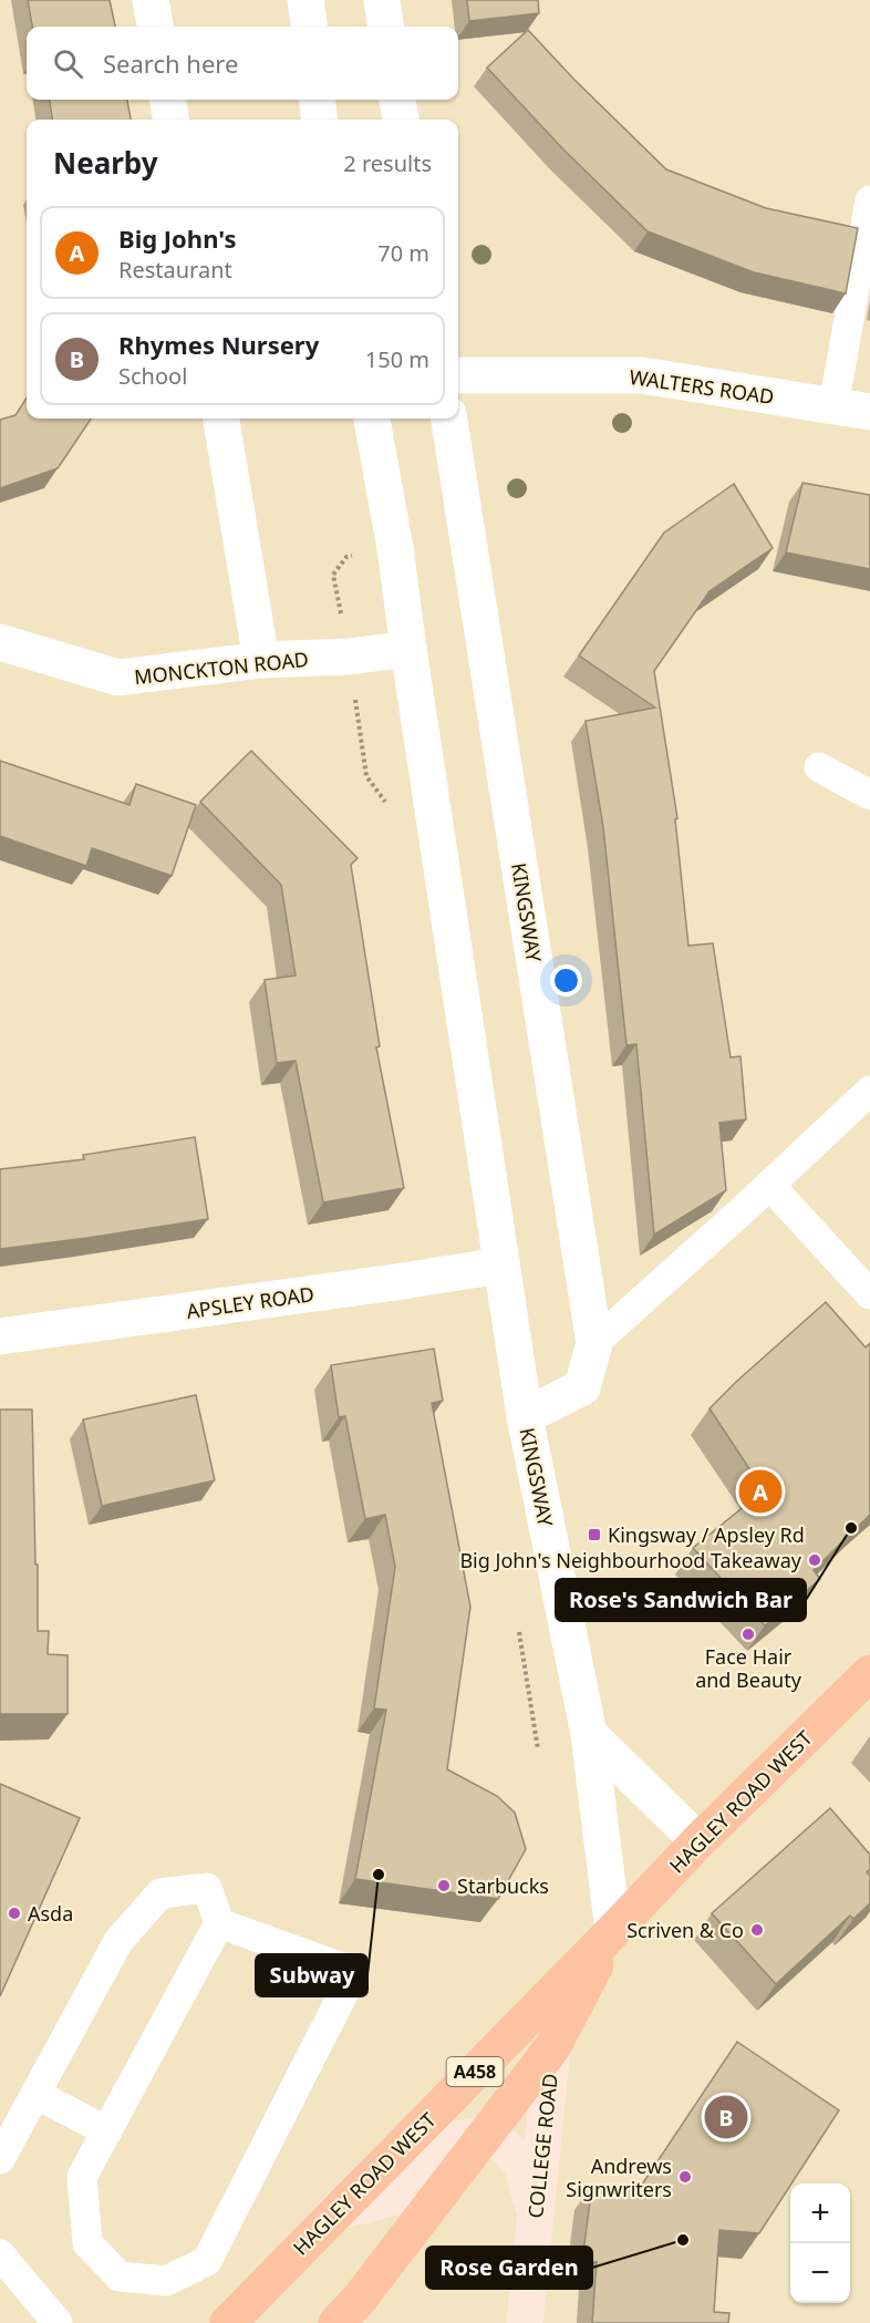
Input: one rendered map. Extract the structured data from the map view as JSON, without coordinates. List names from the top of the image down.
{
  "streets": {
    "highway": ["HAGLEY ROAD WEST", "A458"],
    "main road": ["COLLEGE ROAD"],
    "street": [
      "WALTERS ROAD",
      "MONCKTON ROAD",
      "KINGSWAY",
      "APSLEY ROAD"
    ]
  },
  "crossings": [
    ["MONCKTON ROAD", "KINGSWAY"],
    ["KINGSWAY", "APSLEY ROAD"],
    ["KINGSWAY", "HAGLEY ROAD WEST"],
    ["HAGLEY ROAD WEST", "COLLEGE ROAD"]
  ],
  "places": {
    "other": [
      "Rose's Sandwich Bar",
      "Big John's Neighbourhood Takeaway",
      "Face Hair and Beauty",
      "Subway",
      "Starbucks",
      "Asda",
      "Scriven & Co",
      "Andrews Signwriters",
      "Rose Garden"
    ],
    "transit": ["Kingsway / Apsley Rd"]
  },
  "page": {
    "search": "Search here",
    "heading": ["Nearby", "2 results"],
    "list": [
      {
        "mark": "A",
        "name": "Big John's",
        "note": "Restaurant",
        "value": "70 m"
      },
      {
        "mark": "B",
        "name": "Rhymes Nursery",
        "note": "School",
        "value": "150 m"
      }
    ],
    "pins": ["A", "B"],
    "map_buttons": ["+", "−"]
  }
}
